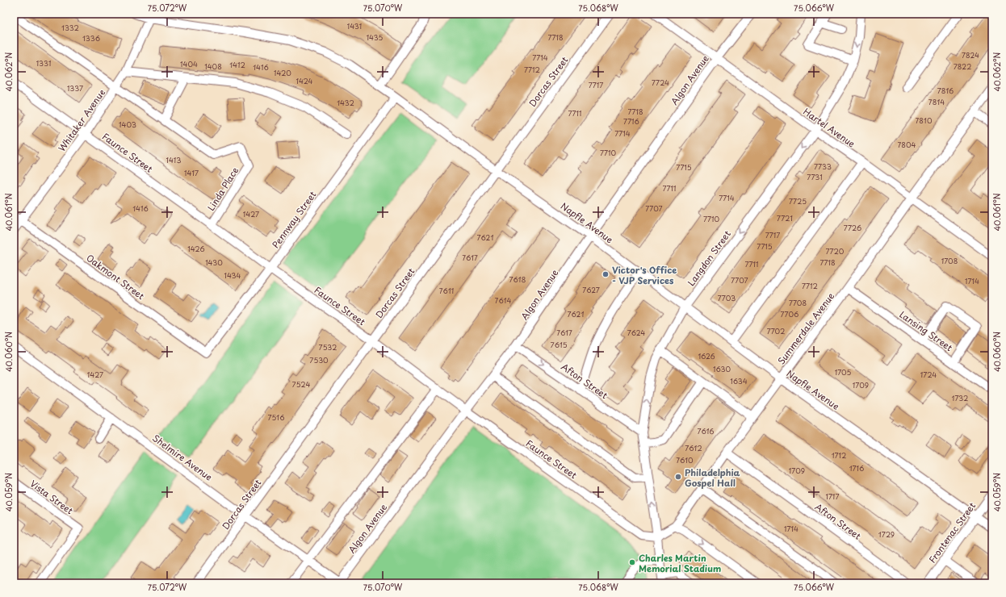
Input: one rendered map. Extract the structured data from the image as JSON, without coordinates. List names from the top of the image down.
{
  "streets": {
    "street": [
      "Algon Avenue",
      "Dorcas Street",
      "Whitaker Avenue",
      "Hartel Avenue",
      "Faunce Street",
      "Linda Place",
      "Pennway Street",
      "Napfle Avenue",
      "Langdon Street",
      "Oakmont Street",
      "Summerdale Avenue",
      "Lansing Street",
      "Afton Street",
      "Shelmire Avenue",
      "Vista Street",
      "Frontenac Street"
    ]
  },
  "crossings": [
    ["Algon Avenue", "Hartel Avenue"],
    ["Algon Avenue", "Faunce Street"],
    ["Algon Avenue", "Napfle Avenue"],
    ["Algon Avenue", "Afton Street"],
    ["Algon Avenue", "Shelmire Avenue"],
    ["Dorcas Street", "Faunce Street"],
    ["Dorcas Street", "Napfle Avenue"],
    ["Dorcas Street", "Shelmire Avenue"],
    ["Whitaker Avenue", "Faunce Street"],
    ["Whitaker Avenue", "Napfle Avenue"],
    ["Whitaker Avenue", "Oakmont Street"],
    ["Hartel Avenue", "Langdon Street"],
    ["Hartel Avenue", "Summerdale Avenue"],
    ["Faunce Street", "Linda Place"],
    ["Faunce Street", "Pennway Street"],
    ["Faunce Street", "Langdon Street"],
    ["Faunce Street", "Summerdale Avenue"],
    ["Pennway Street", "Napfle Avenue"],
    ["Pennway Street", "Oakmont Street"],
    ["Napfle Avenue", "Langdon Street"],
    ["Napfle Avenue", "Summerdale Avenue"],
    ["Napfle Avenue", "Frontenac Street"],
    ["Langdon Street", "Summerdale Avenue"],
    ["Langdon Street", "Afton Street"],
    ["Summerdale Avenue", "Lansing Street"],
    ["Summerdale Avenue", "Afton Street"]
  ],
  "places": ["Victor's Office - VJP Services", "Philadelphia Gospel Hall", "Charles Martin Memorial Stadium"],
  "house_numbers": [
    "1431",
    "1332",
    "1435",
    "7718",
    "1336",
    "7824",
    "7714",
    "1331",
    "1404",
    "1412",
    "1408",
    "7822",
    "1416",
    "7712",
    "1420",
    "1424",
    "7724",
    "7717",
    "1337",
    "7816",
    "7814",
    "1432",
    "7718",
    "7711",
    "7810",
    "7716",
    "1403",
    "7714",
    "7804",
    "7710",
    "1413",
    "7733",
    "7715",
    "1417",
    "7731",
    "7711",
    "7714",
    "7725",
    "1416",
    "7707",
    "1427",
    "7721",
    "7710",
    "7726",
    "7717",
    "7621",
    "7715",
    "1426",
    "7720",
    "7617",
    "1708",
    "1430",
    "7718",
    "7711",
    "1434",
    "7618",
    "7707",
    "1714",
    "7712",
    "7627",
    "7611",
    "7703",
    "7614",
    "7708",
    "7621",
    "7706",
    "7702",
    "7617",
    "7624",
    "7615",
    "7532",
    "1626",
    "7530",
    "1630",
    "1705",
    "1427",
    "1724",
    "1634",
    "7524",
    "1709",
    "1732",
    "7516",
    "7616",
    "7612",
    "1712",
    "7610",
    "1716",
    "1709",
    "1717",
    "1714",
    "1729"
  ],
  "coordinates": [
    "75.072°W",
    "75.070°W",
    "75.068°W",
    "75.066°W",
    "40.062°N",
    "40.061°N",
    "40.060°N",
    "40.059°N"
  ]
}
